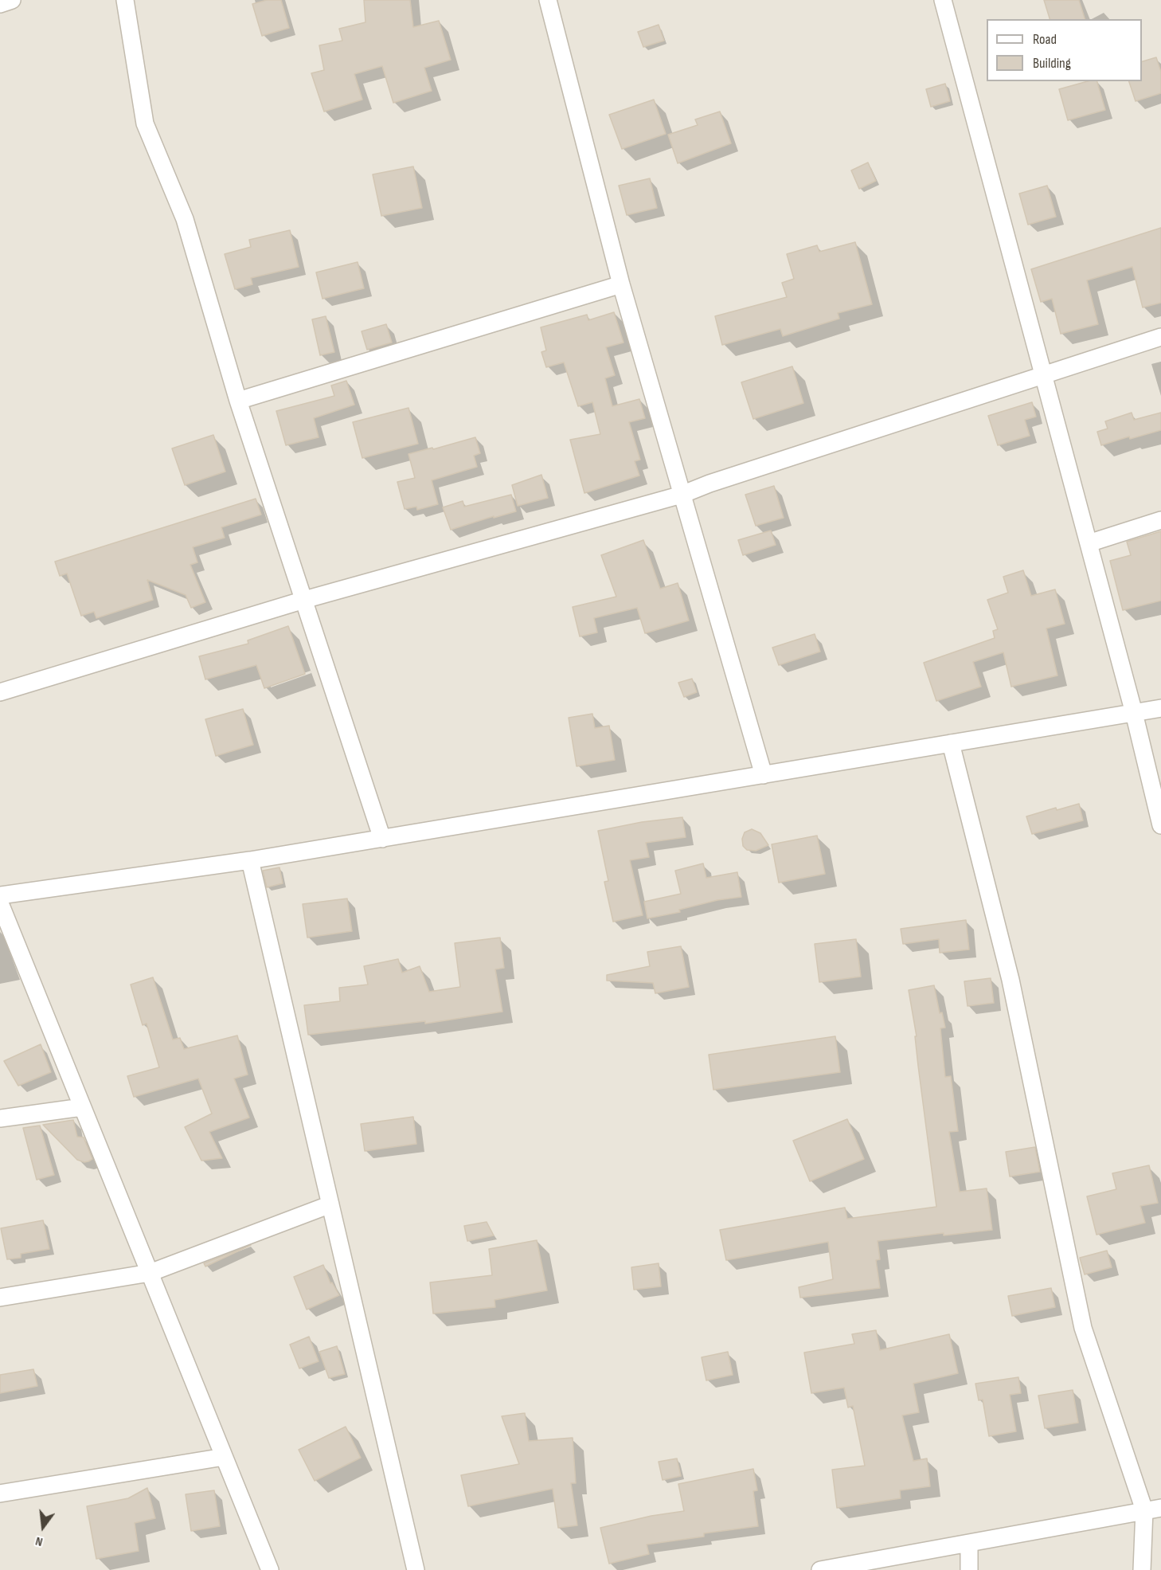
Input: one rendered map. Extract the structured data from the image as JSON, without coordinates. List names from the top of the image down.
{
  "legend": ["Road", "Building"],
  "north": "bottom"
}
